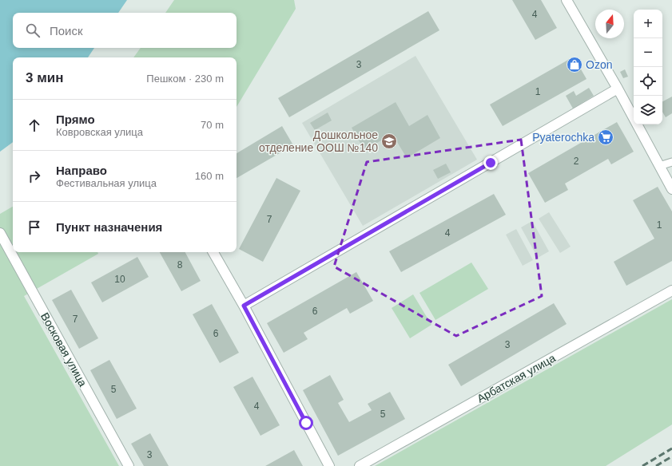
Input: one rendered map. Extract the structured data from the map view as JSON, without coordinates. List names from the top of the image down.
{
  "streets": {
    "street": ["Восковая улица", "Арбатская улица"]
  },
  "places": {
    "shop": ["Ozon"],
    "supermarket": ["Pyaterochka"],
    "school or university": ["Дошкольное отделение ООШ №140"]
  },
  "house_numbers": [
    "4",
    "3",
    "1",
    "2",
    "7",
    "1",
    "4",
    "8",
    "10",
    "6",
    "7",
    "6",
    "3",
    "5",
    "4",
    "5",
    "3"
  ],
  "north": "top",
  "page": {
    "map_buttons": ["+", "−"],
    "search": "Поиск",
    "heading": ["3 мин", "Пешком · 230 m"],
    "list": [
      ["Прямо", "Ковровская улица", "70 m"],
      ["Направо", "Фестивальная улица", "160 m"],
      "Пункт назначения"
    ]
  }
}
